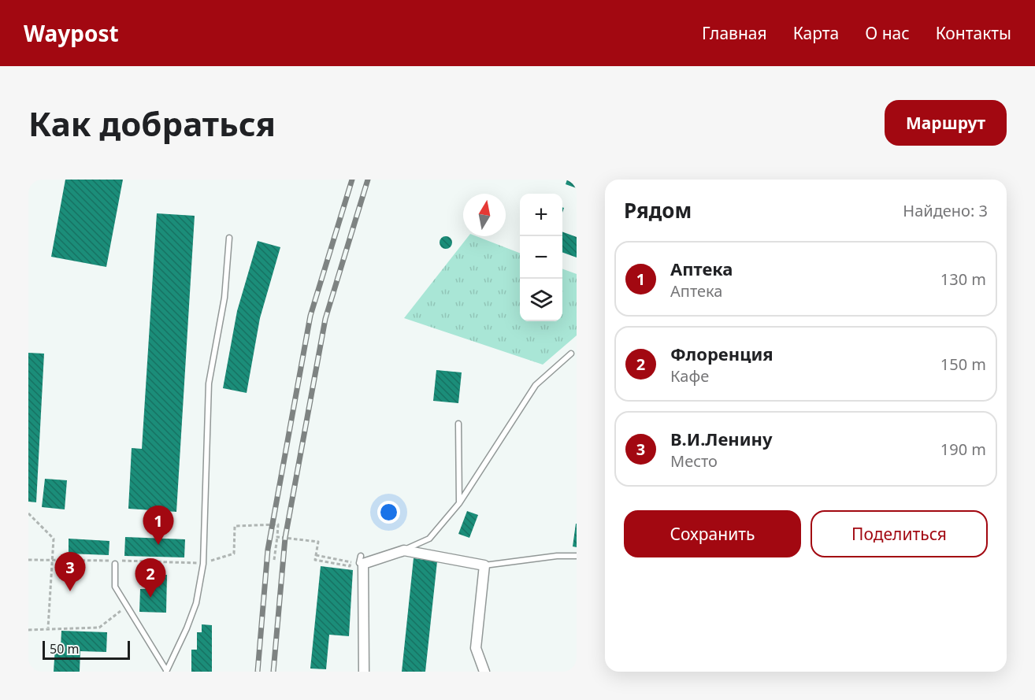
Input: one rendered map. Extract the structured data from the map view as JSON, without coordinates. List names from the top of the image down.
{
  "scale_bar": "50 m",
  "north": "top",
  "page": {
    "header": "Waypost",
    "nav": [
      "Главная",
      "Карта",
      "О нас",
      "Контакты"
    ],
    "buttons": [
      "Маршрут",
      ["Сохранить", "Поделиться"]
    ],
    "title": "Как добраться",
    "heading": ["Рядом", "Найдено: 3"],
    "map_buttons": ["+", "−"],
    "list": [
      {
        "mark": "1",
        "name": "Аптека",
        "note": "Аптека",
        "value": "130 m"
      },
      {
        "mark": "2",
        "name": "Флоренция",
        "note": "Кафе",
        "value": "150 m"
      },
      {
        "mark": "3",
        "name": "В.И.Ленину",
        "note": "Место",
        "value": "190 m"
      }
    ],
    "pins": ["1", "3", "2"],
    "scale": "50 m"
  }
}
